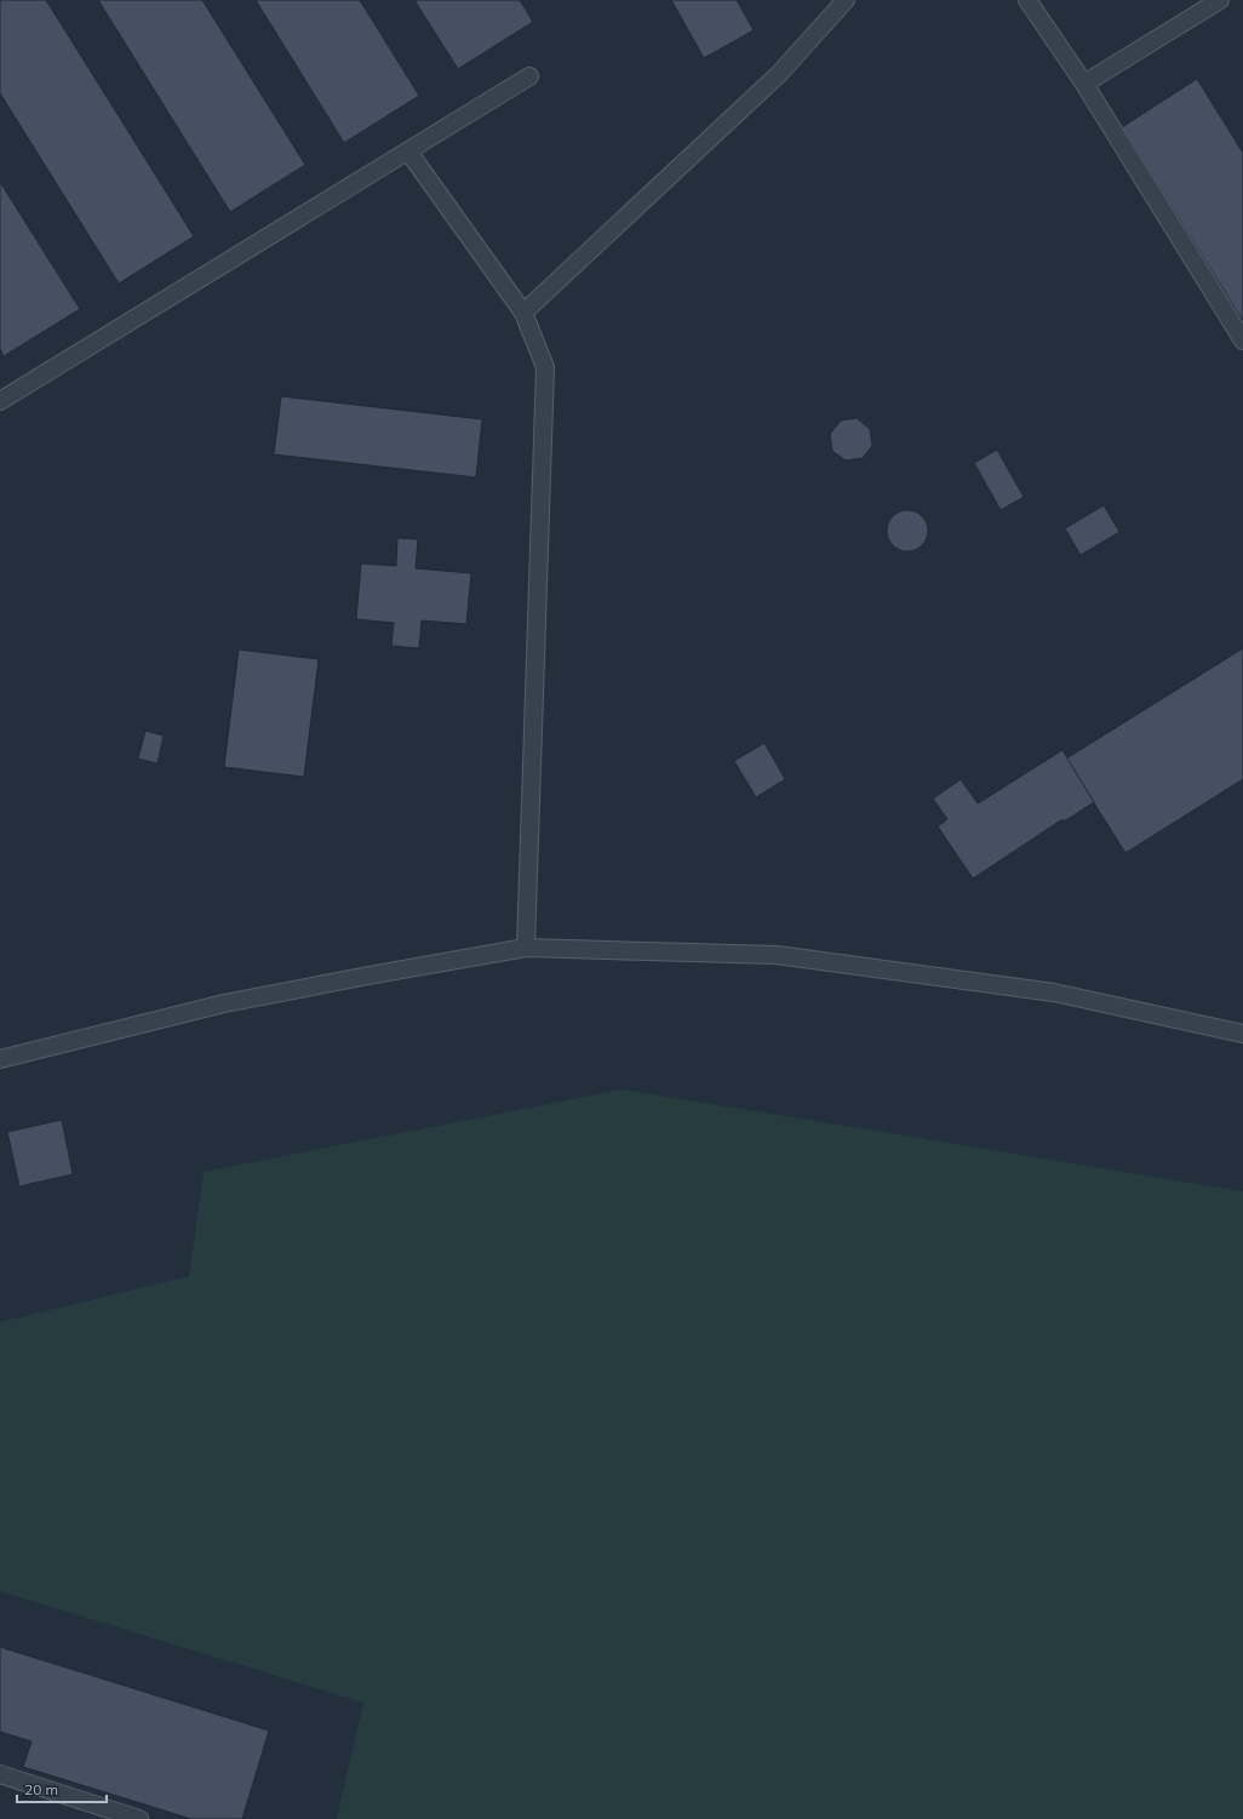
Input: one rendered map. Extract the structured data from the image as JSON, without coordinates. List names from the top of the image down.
{
  "scale_bar": "20 m"
}
